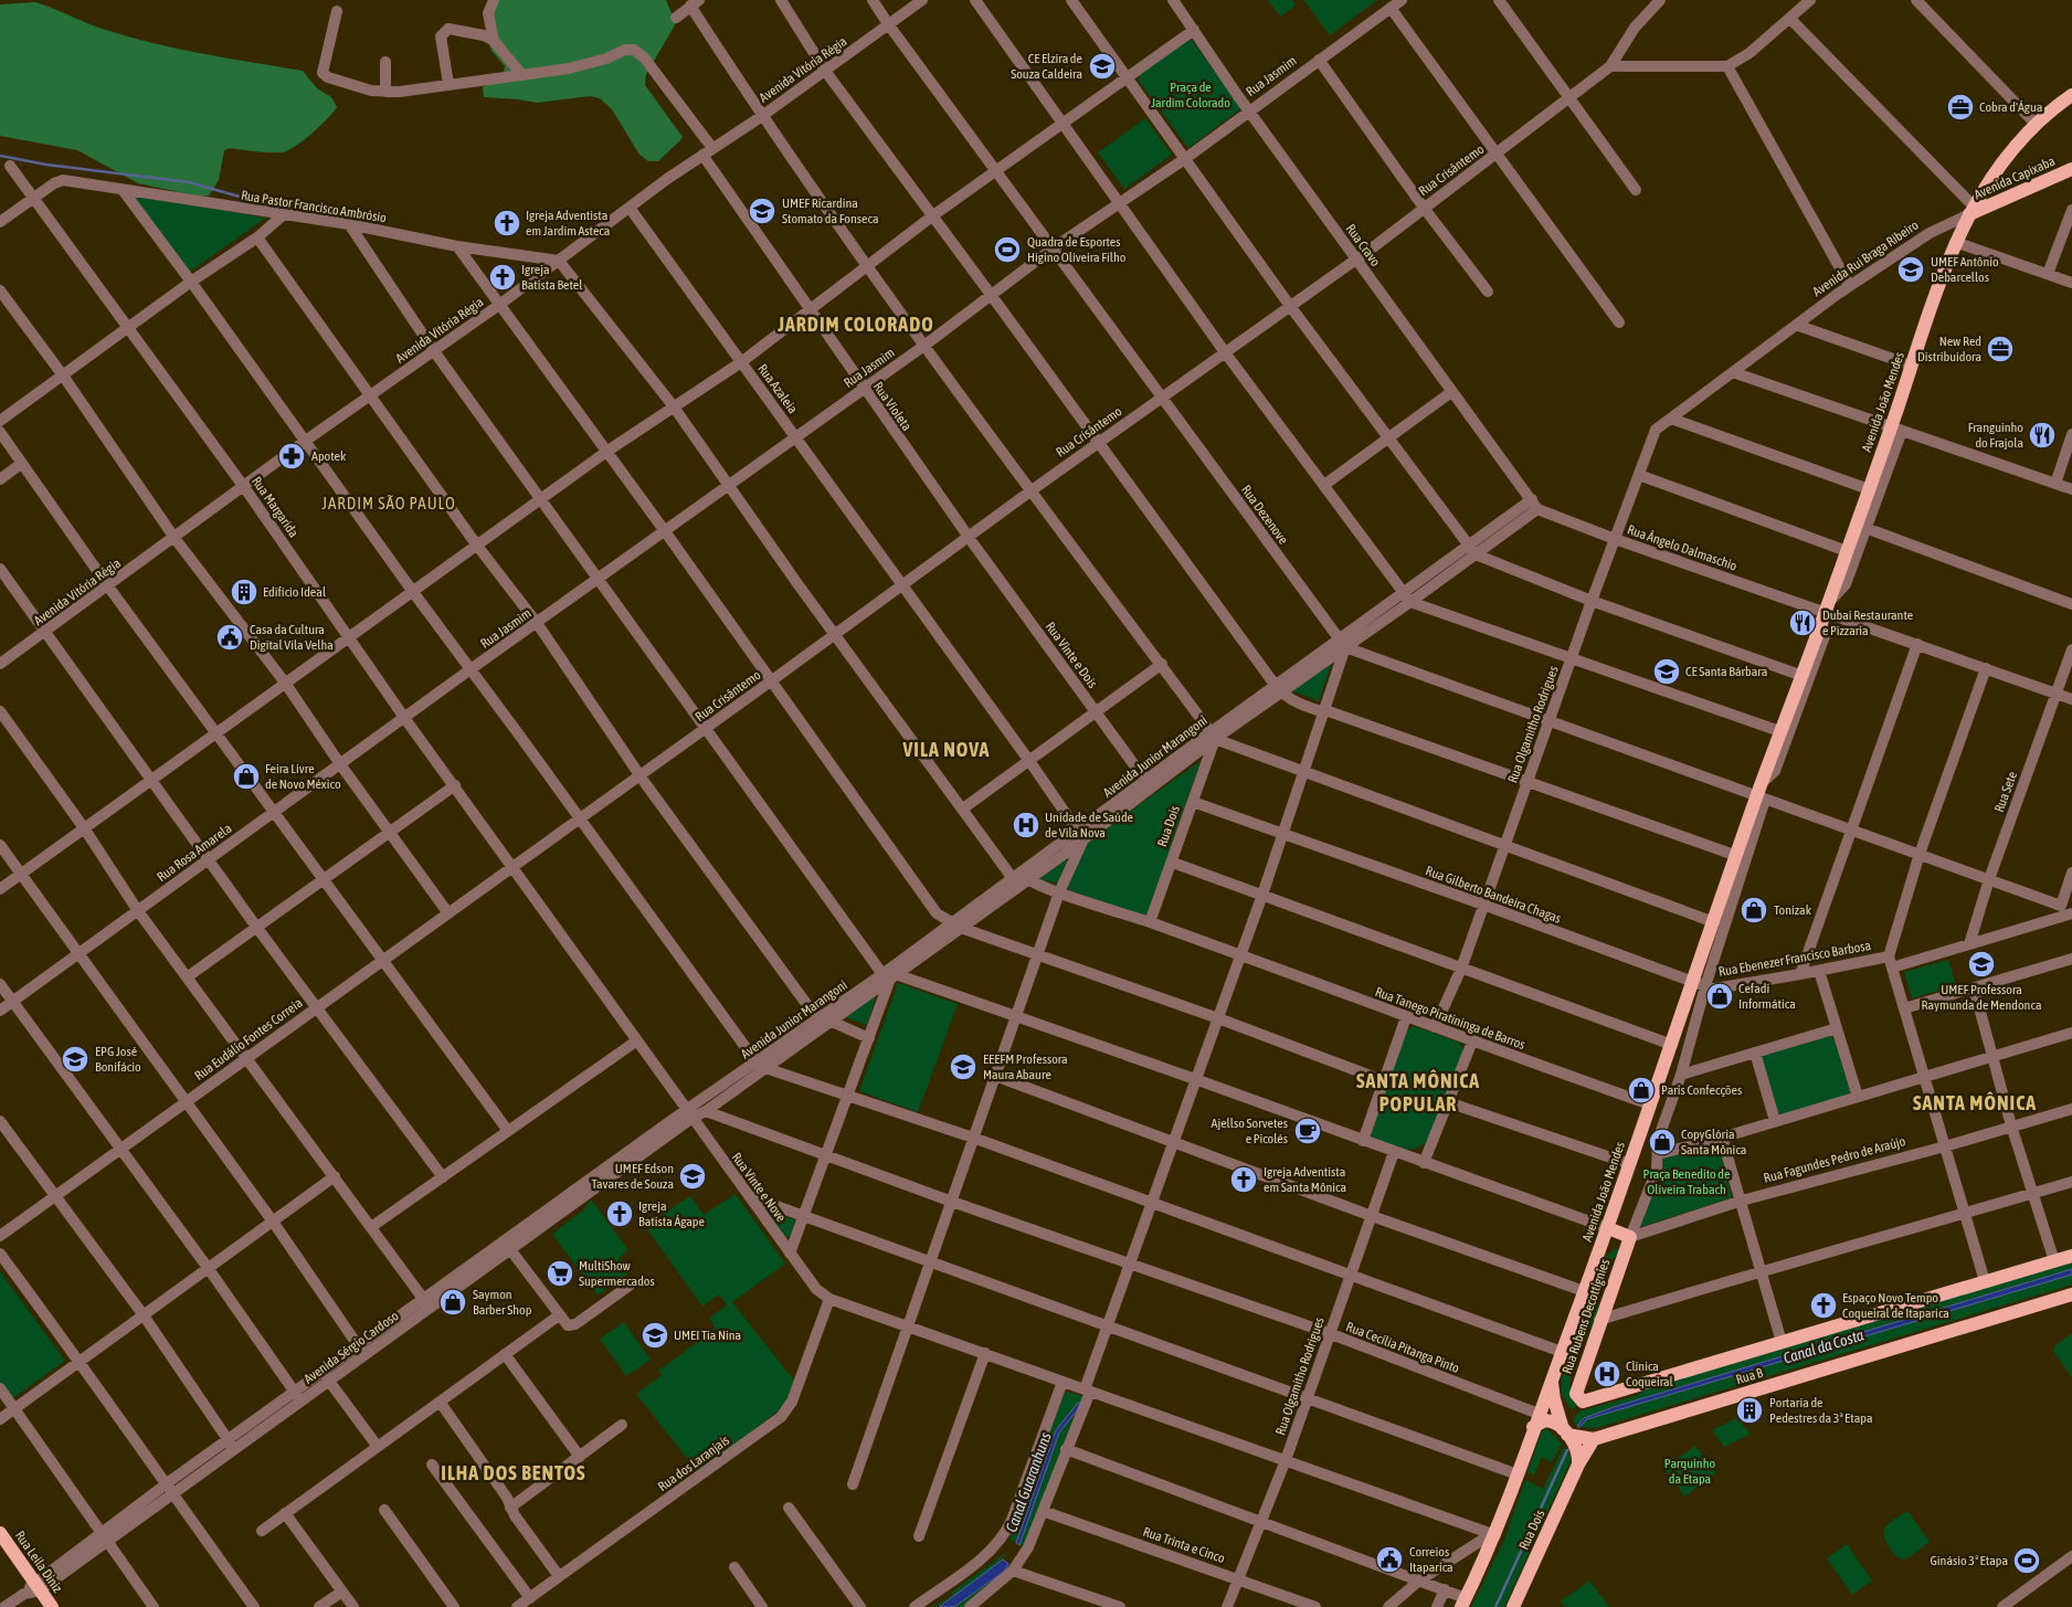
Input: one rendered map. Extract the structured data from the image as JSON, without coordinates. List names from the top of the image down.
{
  "streets": {
    "main road": [
      "Avenida Capixaba",
      "Avenida João Mendes",
      "Rua Dois",
      "Rua Rubens Decottignies",
      "Rua B",
      "Rua Leila Diniz"
    ],
    "street": [
      "Avenida Vitória Régia",
      "Rua Jasmim",
      "Rua Crisântemo",
      "Rua Pastor Francisco Ambrósio",
      "Rua Cravo",
      "Avenida Rui Braga Ribeiro",
      "Rua Azaleia",
      "Rua Violeta",
      "Rua Margarida",
      "Rua Dezenove",
      "Rua Ângelo Dalmaschio",
      "Rua Vinte e Dois",
      "Rua Olgamitho Rodrigues",
      "Avenida Junior Marangoni",
      "Rua Sete",
      "Rua Rosa Amarela",
      "Rua Gilberto Bandeira Chagas",
      "Rua Ebenezer Francisco Barbosa",
      "Rua Tanego Piratininga de Barros",
      "Rua Eudálio Fontes Correia",
      "Rua Fagundes Pedro de Araújo",
      "Rua Vinte e Nove",
      "Avenida Sérgio Cardoso",
      "Rua Cecília Pitanga Pinto",
      "Rua dos Laranjais",
      "Rua Trinta e Cinco"
    ]
  },
  "crossings": [
    ["Avenida Vitória Régia", "Rua Pastor Francisco Ambrósio"],
    ["Avenida Vitória Régia", "Rua Azaleia"],
    ["Avenida Vitória Régia", "Rua Violeta"],
    ["Avenida Vitória Régia", "Rua Margarida"],
    ["Avenida Vitória Régia", "Rua Dezenove"],
    ["Rua Jasmim", "Rua Cravo"],
    ["Rua Jasmim", "Rua Azaleia"],
    ["Rua Jasmim", "Rua Violeta"],
    ["Rua Jasmim", "Rua Margarida"],
    ["Rua Jasmim", "Rua Dezenove"],
    ["Rua Jasmim", "Rua Rosa Amarela"],
    ["Rua Crisântemo", "Rua Cravo"],
    ["Rua Crisântemo", "Rua Azaleia"],
    ["Rua Crisântemo", "Rua Violeta"],
    ["Rua Crisântemo", "Rua Margarida"],
    ["Rua Crisântemo", "Rua Dezenove"],
    ["Rua Crisântemo", "Rua Vinte e Dois"],
    ["Rua Crisântemo", "Rua Eudálio Fontes Correia"],
    ["Rua Crisântemo", "Rua Vinte e Nove"],
    ["Avenida Capixaba", "Avenida Rui Braga Ribeiro"],
    ["Avenida Capixaba", "Avenida João Mendes"],
    ["Rua Pastor Francisco Ambrósio", "Rua Margarida"],
    ["Rua Cravo", "Rua Ângelo Dalmaschio"],
    ["Rua Cravo", "Avenida Junior Marangoni"],
    ["Avenida Rui Braga Ribeiro", "Avenida João Mendes"],
    ["Avenida Rui Braga Ribeiro", "Rua Olgamitho Rodrigues"],
    ["Rua Azaleia", "Avenida Junior Marangoni"],
    ["Avenida João Mendes", "Rua Ângelo Dalmaschio"],
    ["Avenida João Mendes", "Rua Gilberto Bandeira Chagas"],
    ["Avenida João Mendes", "Rua Ebenezer Francisco Barbosa"],
    ["Avenida João Mendes", "Rua Tanego Piratininga de Barros"],
    ["Avenida João Mendes", "Rua Vinte e Nove"],
    ["Avenida João Mendes", "Rua Cecília Pitanga Pinto"],
    ["Rua Violeta", "Rua Vinte e Dois"],
    ["Rua Margarida", "Rua Rosa Amarela"],
    ["Rua Margarida", "Rua Eudálio Fontes Correia"],
    ["Rua Margarida", "Rua Vinte e Nove"],
    ["Rua Dezenove", "Avenida Junior Marangoni"],
    ["Rua Ângelo Dalmaschio", "Rua Olgamitho Rodrigues"],
    ["Rua Ângelo Dalmaschio", "Avenida Junior Marangoni"],
    ["Rua Vinte e Dois", "Avenida Junior Marangoni"],
    ["Rua Olgamitho Rodrigues", "Rua Gilberto Bandeira Chagas"],
    ["Rua Olgamitho Rodrigues", "Rua Tanego Piratininga de Barros"],
    ["Rua Olgamitho Rodrigues", "Rua Vinte e Nove"],
    ["Rua Olgamitho Rodrigues", "Rua Cecília Pitanga Pinto"],
    ["Rua Olgamitho Rodrigues", "Rua Trinta e Cinco"],
    ["Avenida Junior Marangoni", "Rua Dois"],
    ["Avenida Junior Marangoni", "Rua Tanego Piratininga de Barros"],
    ["Avenida Junior Marangoni", "Rua Vinte e Nove"],
    ["Avenida Junior Marangoni", "Avenida Sérgio Cardoso"],
    ["Avenida Junior Marangoni", "Rua Cecília Pitanga Pinto"],
    ["Rua Sete", "Rua Ebenezer Francisco Barbosa"],
    ["Rua Dois", "Rua Tanego Piratininga de Barros"],
    ["Rua Dois", "Rua B"],
    ["Rua Gilberto Bandeira Chagas", "Rua Ebenezer Francisco Barbosa"],
    ["Rua Eudálio Fontes Correia", "Rua Vinte e Nove"],
    ["Rua Fagundes Pedro de Araújo", "Rua Rubens Decottignies"],
    ["Rua Vinte e Nove", "Avenida Sérgio Cardoso"],
    ["Rua Vinte e Nove", "Rua dos Laranjais"],
    ["Avenida Sérgio Cardoso", "Rua Leila Diniz"]
  ],
  "districts": [
    "JARDIM COLORADO",
    "JARDIM SÃO PAULO",
    "VILA NOVA",
    "SANTA MÔNICA POPULAR",
    "SANTA MÔNICA",
    "ILHA DOS BENTOS"
  ],
  "water": ["Canal da Costa", "Canal Guaranhuns"],
  "parks": ["Praça de Jardim Colorado", "Praça Benedito de Oliveira Trabach", "Parquinho da Etapa"],
  "places": {
    "school or university": [
      "CE Elzira de Souza Caldeira",
      "UMEF Ricardina Stomato da Fonseca",
      "UMEF Antônio Debarcellos",
      "CE Santa Bárbara",
      "UMEF Professora Raymunda de Mendonca",
      "EPG José Bonifácio",
      "EEEFM Professora Maura Abaure",
      "UMEF Edson Tavares de Souza",
      "UMEI Tia Nina"
    ],
    "office": ["Cobra d'Água", "New Red Distribuidora"],
    "church": [
      "Igreja Adventista em Jardim Asteca",
      "Igreja Batista Betel",
      "Igreja Adventista em Santa Mônica",
      "Igreja Batista Ágape",
      "Espaço Novo Tempo Coqueiral de Itaparica"
    ],
    "sports": ["Quadra de Esportes Higino Oliveira Filho", "Ginásio 3ª Etapa"],
    "restaurant": ["Franguinho do Frajola", "Dubai Restaurante e Pizzaria"],
    "pharmacy": ["Apotek"],
    "building": ["Edifício Ideal", "Portaria de Pedestres da 3ª Etapa"],
    "public building": ["Casa da Cultura Digital Vila Velha", "Correios Itaparica"],
    "shop": [
      "Feira Livre de Novo México",
      "Tonizak",
      "Cefadi Informática",
      "Paris Confecções",
      "CopyGlória Santa Mônica",
      "Saymon Barber Shop"
    ],
    "hospital": ["Unidade de Saúde de Vila Nova", "Clinica Coqueiral"],
    "cafe": ["Ajellso Sorvetes e Picolés"],
    "supermarket": ["MultiShow Supermercados"]
  }
}
